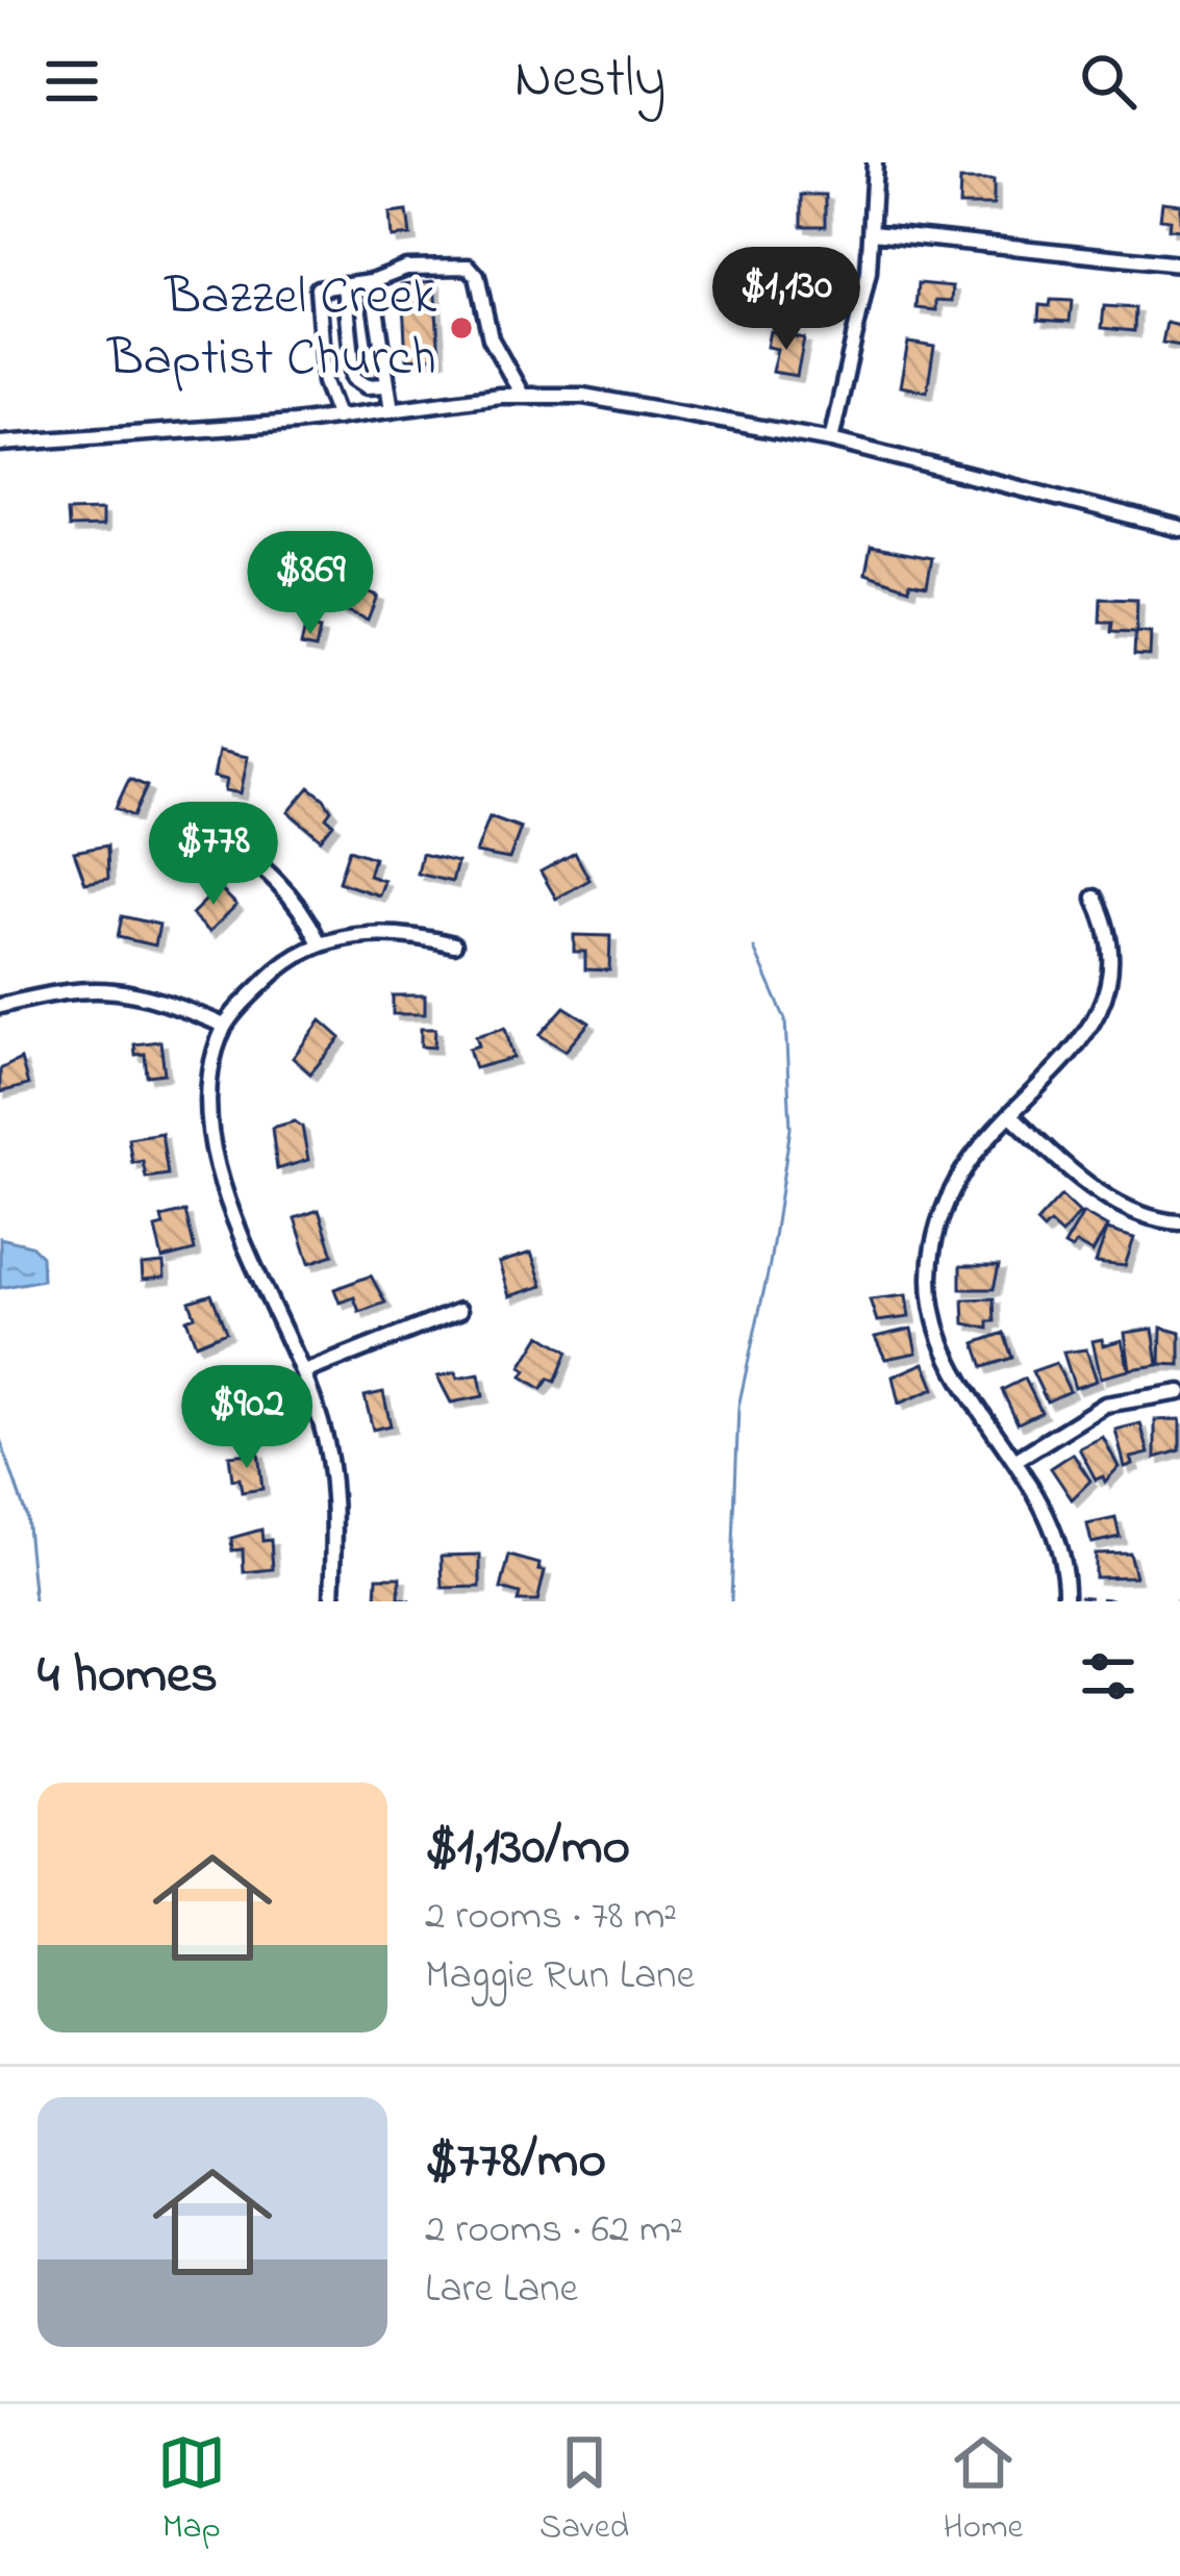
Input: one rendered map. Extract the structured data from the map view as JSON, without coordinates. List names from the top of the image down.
{
  "places": ["Bazzel Creek Baptist Church"],
  "page": {
    "header": "Nestly",
    "price": [
      "$1,130",
      "$869",
      "$778",
      "$902"
    ],
    "heading": "4 homes",
    "list": [
      {
        "name": "$1,130/mo",
        "note": "2 rooms · 78 m² · Maggie Run Lane"
      },
      {
        "name": "$778/mo",
        "note": "2 rooms · 62 m² · Lare Lane"
      }
    ],
    "tabs": ["Map", "Saved", "Home"]
  }
}
